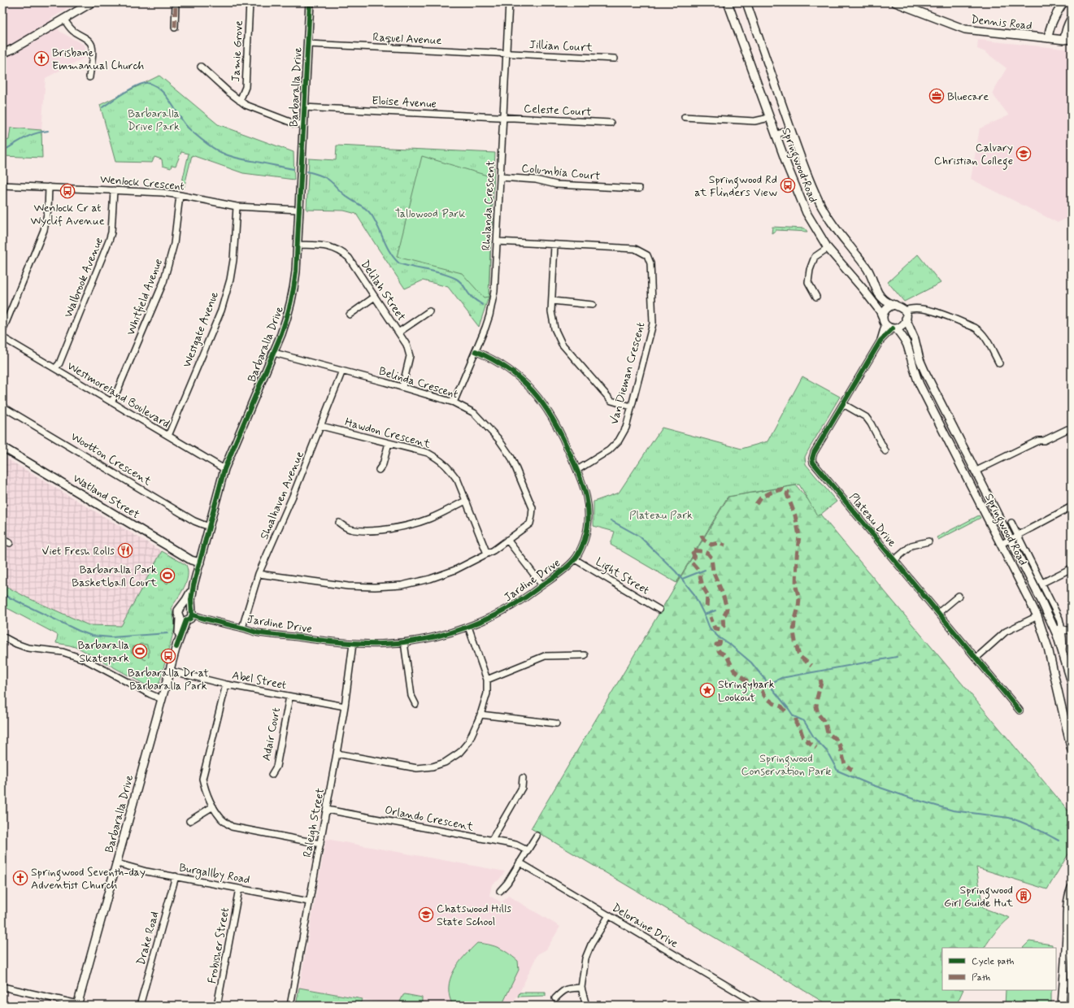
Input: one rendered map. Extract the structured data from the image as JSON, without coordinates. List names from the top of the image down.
{
  "streets": {
    "main road": [
      "Dennis Road",
      "Barbaralla Drive",
      "Springwood Road",
      "Watland Street"
    ],
    "street": [
      "Raquel Avenue",
      "Jillian Court",
      "Jamie Grove",
      "Eloise Avenue",
      "Celeste Court",
      "Columbia Court",
      "Wenlock Crescent",
      "Rholanda Crescent",
      "Walbrook Avenue",
      "Delilah Street",
      "Whitfield Avenue",
      "Westgate Avenue",
      "Van Dieman Crescent",
      "Belinda Crescent",
      "Westmoreland Boulevard",
      "Hawdon Crescent",
      "Wootton Crescent",
      "Shoalhaven Avenue",
      "Plateau Drive",
      "Light Street",
      "Jardine Drive",
      "Abel Street",
      "Adair Court",
      "Orlando Crescent",
      "Raleigh Street",
      "Burgallby Road",
      "Deloraine Drive",
      "Drake Road",
      "Frobisher Street"
    ]
  },
  "crossings": [
    ["Raquel Avenue", "Jillian Court"],
    ["Raquel Avenue", "Barbaralla Drive"],
    ["Raquel Avenue", "Rholanda Crescent"],
    ["Jillian Court", "Rholanda Crescent"],
    ["Barbaralla Drive", "Eloise Avenue"],
    ["Barbaralla Drive", "Wenlock Crescent"],
    ["Barbaralla Drive", "Delilah Street"],
    ["Barbaralla Drive", "Belinda Crescent"],
    ["Barbaralla Drive", "Westmoreland Boulevard"],
    ["Barbaralla Drive", "Wootton Crescent"],
    ["Barbaralla Drive", "Watland Street"],
    ["Barbaralla Drive", "Jardine Drive"],
    ["Barbaralla Drive", "Abel Street"],
    ["Barbaralla Drive", "Burgallby Road"],
    ["Eloise Avenue", "Celeste Court"],
    ["Eloise Avenue", "Rholanda Crescent"],
    ["Celeste Court", "Rholanda Crescent"],
    ["Springwood Road", "Plateau Drive"],
    ["Columbia Court", "Rholanda Crescent"],
    ["Wenlock Crescent", "Walbrook Avenue"],
    ["Wenlock Crescent", "Whitfield Avenue"],
    ["Wenlock Crescent", "Westgate Avenue"],
    ["Rholanda Crescent", "Van Dieman Crescent"],
    ["Rholanda Crescent", "Belinda Crescent"],
    ["Rholanda Crescent", "Jardine Drive"],
    ["Walbrook Avenue", "Westmoreland Boulevard"],
    ["Delilah Street", "Belinda Crescent"],
    ["Whitfield Avenue", "Westmoreland Boulevard"],
    ["Westgate Avenue", "Westmoreland Boulevard"],
    ["Van Dieman Crescent", "Jardine Drive"],
    ["Belinda Crescent", "Hawdon Crescent"],
    ["Belinda Crescent", "Shoalhaven Avenue"],
    ["Hawdon Crescent", "Shoalhaven Avenue"],
    ["Shoalhaven Avenue", "Jardine Drive"],
    ["Light Street", "Jardine Drive"],
    ["Jardine Drive", "Raleigh Street"],
    ["Abel Street", "Adair Court"],
    ["Abel Street", "Raleigh Street"],
    ["Orlando Crescent", "Raleigh Street"],
    ["Raleigh Street", "Burgallby Road"],
    ["Burgallby Road", "Drake Road"],
    ["Burgallby Road", "Frobisher Street"]
  ],
  "parks": [
    "Barbaralla Drive Park",
    "Tallowood Park",
    "Plateau Park",
    "Springwood Conservation Park"
  ],
  "places": {
    "church": ["Brisbane Emmanual Church", "Springwood Seventh-day Adventist Church"],
    "office": ["Bluecare"],
    "school or university": ["Calvary Christian College", "Chatswood Hills State School"],
    "bus stop": ["Springwood Rd at Flinders View", "Wenlock Cr at Wyclif Avenue", "Barbaralla Dr at Barbaralla Park"],
    "restaurant": ["Viet Fresh Rolls"],
    "sports": ["Barbaralla Park Basketball Court", "Barbaralla Skatepark"],
    "place": ["Stringybark Lookout"],
    "building": ["Springwood Girl Guide Hut"]
  },
  "legend": ["Cycle path", "Path"]
}
